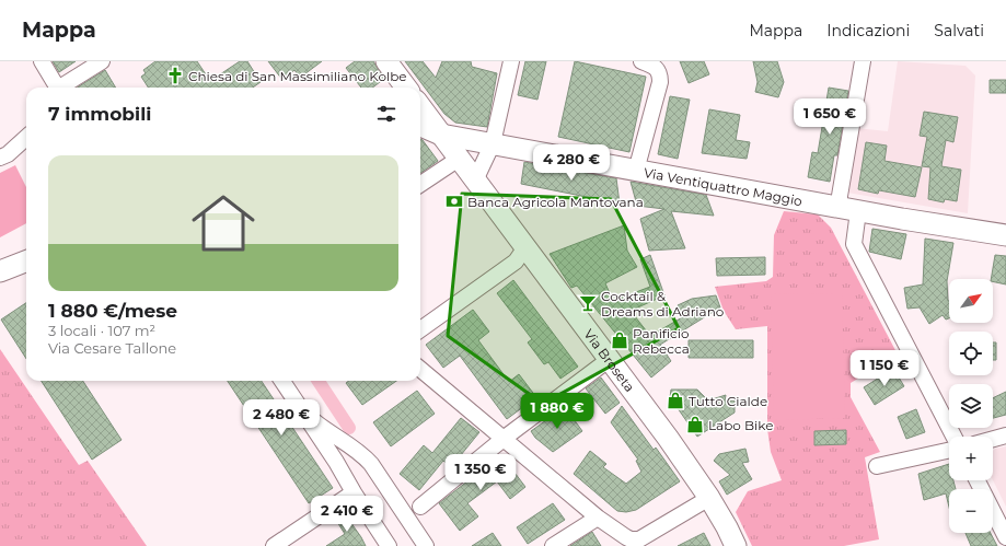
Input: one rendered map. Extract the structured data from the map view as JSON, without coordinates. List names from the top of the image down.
{
  "streets": {
    "street": ["Via Ventiquattro Maggio", "Via Broseta"]
  },
  "crossings": [
    ["Via Ventiquattro Maggio", "Via Broseta"]
  ],
  "places": {
    "church": ["Chiesa di San Massimiliano Kolbe"],
    "bank": ["Banca Agricola Mantovana"],
    "bar": ["Cocktail & Dreams di Adriano"],
    "shop": ["Panificio Rebecca", "Tutto Cialde", "Labo Bike"]
  },
  "north": "top right",
  "page": {
    "header": "Mappa",
    "nav": ["Mappa", "Indicazioni", "Salvati"],
    "heading": "7 immobili",
    "price": [
      "1 650 €",
      "4 280 €",
      "1 150 €",
      "1 880 €",
      "2 480 €",
      "1 350 €",
      "2 410 €"
    ],
    "list": [
      {
        "name": "1 880 €/mese",
        "note": "3 locali · 107 m² · Via Cesare Tallone"
      }
    ],
    "map_buttons": ["+", "−"]
  }
}
